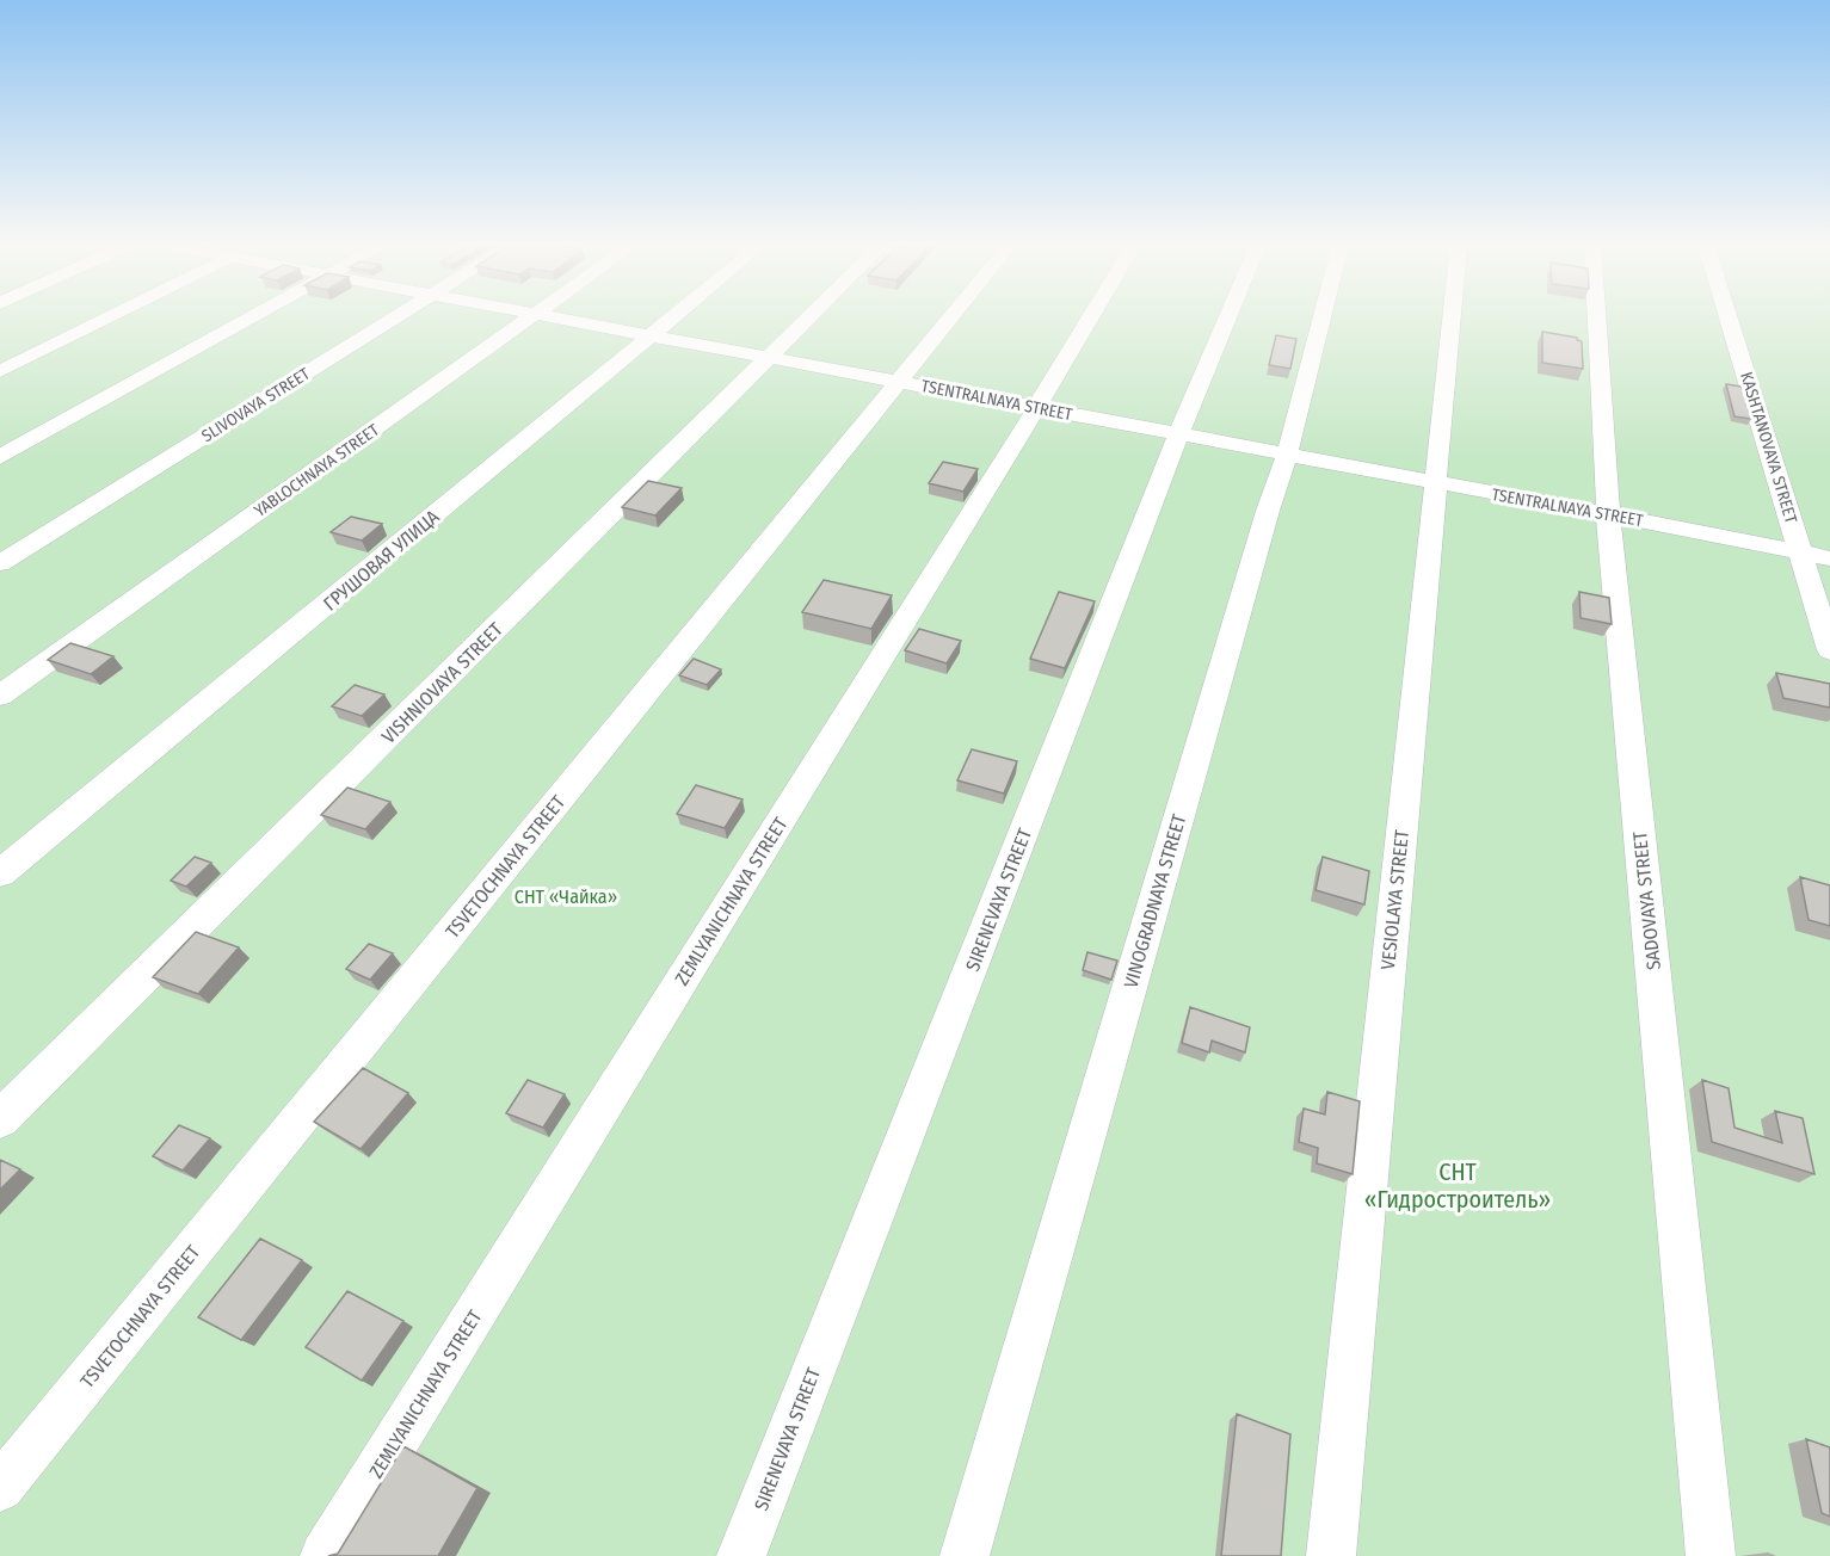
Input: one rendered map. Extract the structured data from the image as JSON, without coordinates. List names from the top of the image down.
{
  "streets": {
    "street": [
      "TSENTRALNAYA STREET",
      "SLIVOVAYA STREET",
      "KASHTANOVAYA STREET",
      "YABLOCHNAYA STREET",
      "ГРУШОВАЯ УЛИЦА",
      "VISHNIOVAYA STREET",
      "TSVETOCHNAYA STREET",
      "SIRENEVAYA STREET",
      "VESIOLAYA STREET",
      "ZEMLYANICHNAYA STREET",
      "VINOGRADNAYA STREET",
      "SADOVAYA STREET"
    ]
  },
  "crossings": [
    ["TSENTRALNAYA STREET", "KASHTANOVAYA STREET"],
    ["TSENTRALNAYA STREET", "ГРУШОВАЯ УЛИЦА"],
    ["TSENTRALNAYA STREET", "VISHNIOVAYA STREET"],
    ["TSENTRALNAYA STREET", "TSVETOCHNAYA STREET"],
    ["TSENTRALNAYA STREET", "SIRENEVAYA STREET"],
    ["TSENTRALNAYA STREET", "VESIOLAYA STREET"],
    ["TSENTRALNAYA STREET", "ZEMLYANICHNAYA STREET"],
    ["TSENTRALNAYA STREET", "VINOGRADNAYA STREET"],
    ["TSENTRALNAYA STREET", "SADOVAYA STREET"]
  ],
  "parks": ["СНТ «Чайка»", "СНТ «Гидростроитель»"]
}
